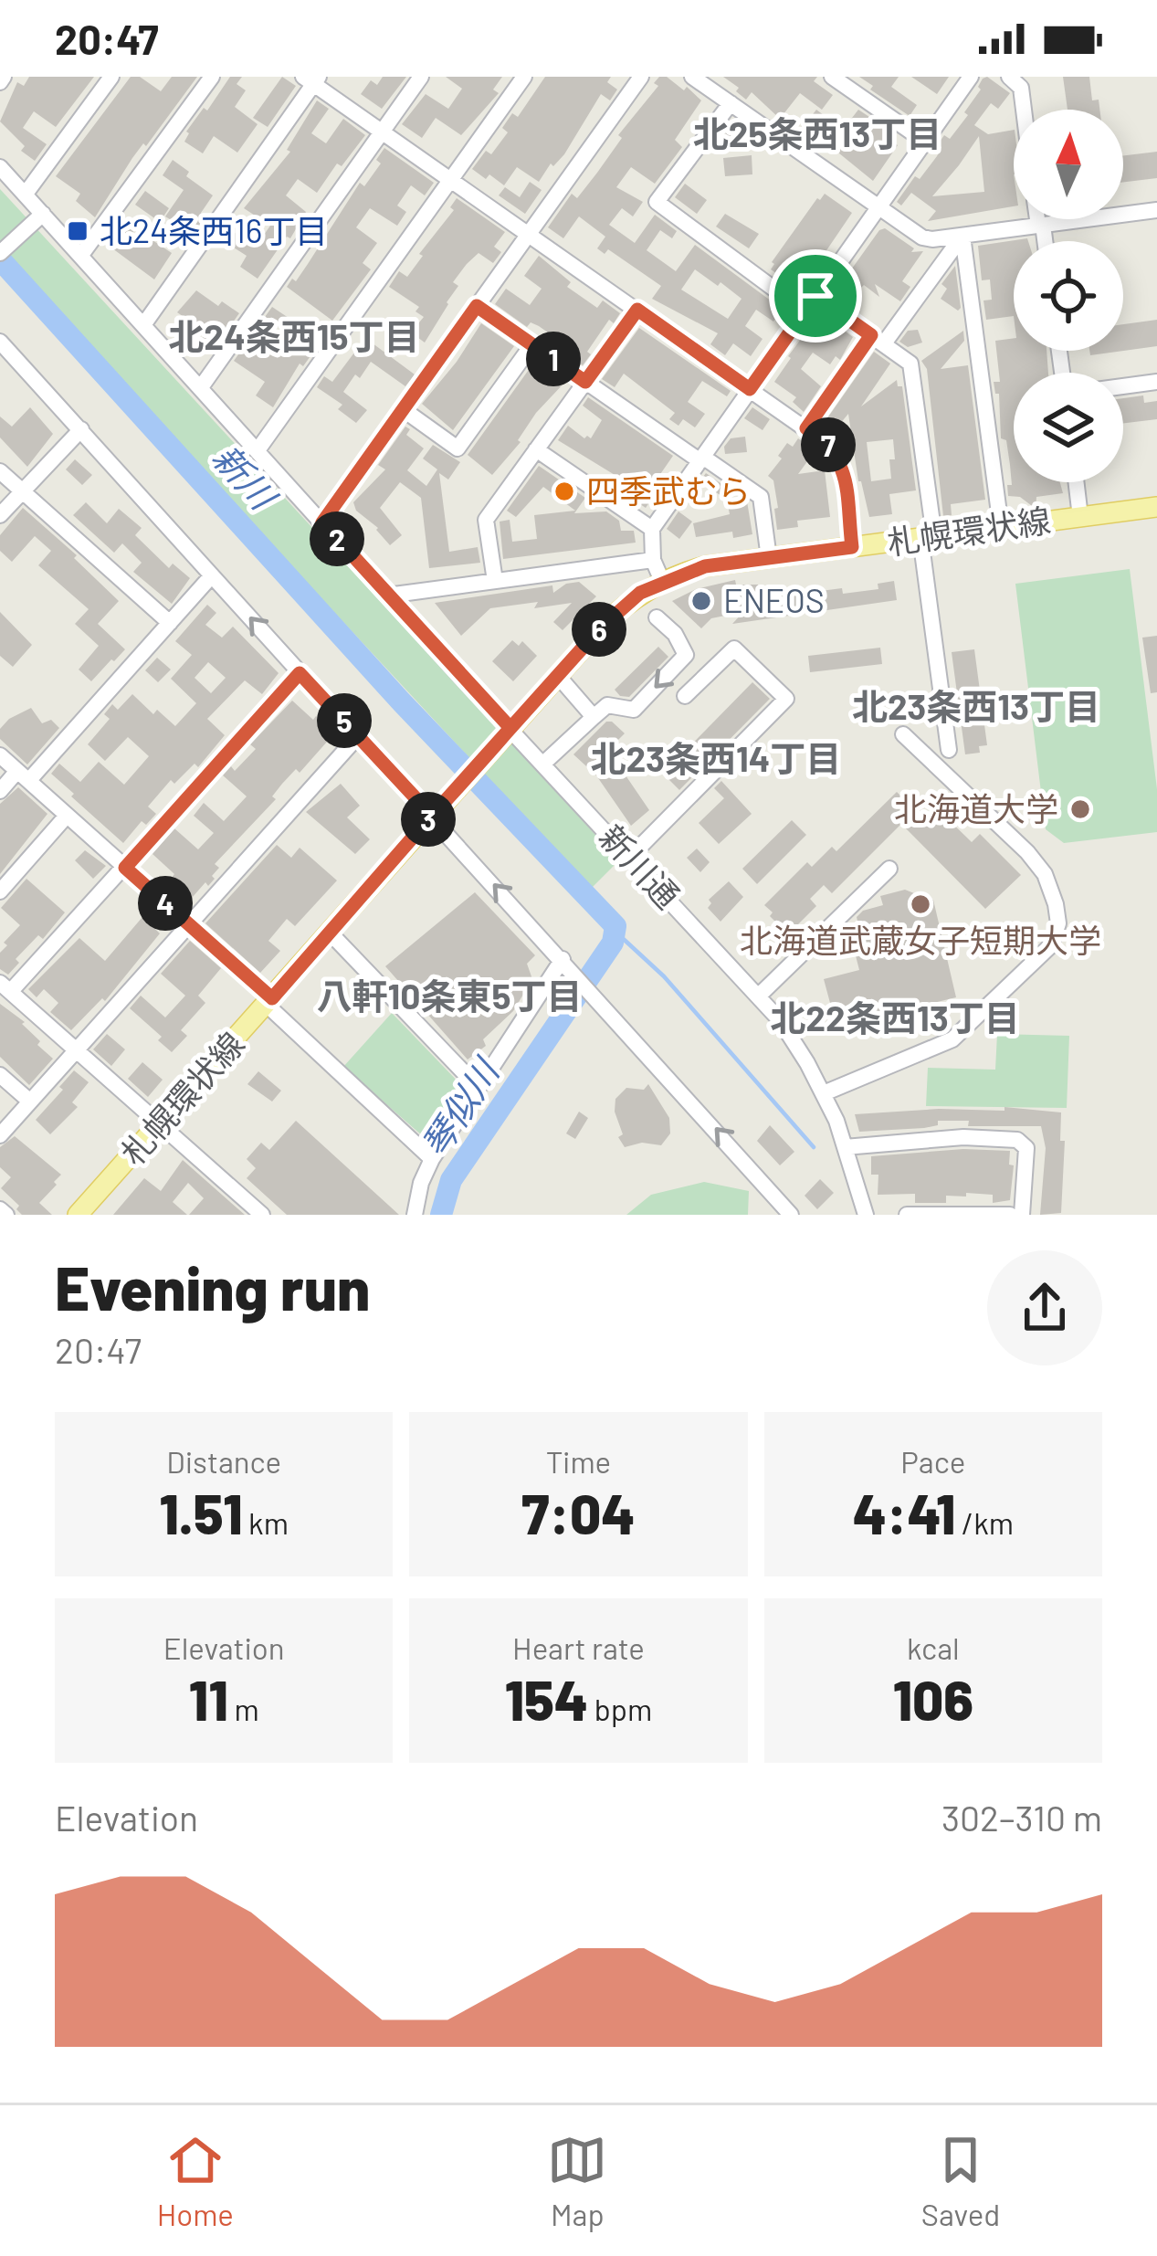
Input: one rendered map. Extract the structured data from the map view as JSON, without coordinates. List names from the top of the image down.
{
  "streets": {
    "main road": ["札幌環状線"],
    "street": ["新川通"]
  },
  "crossings": [
    ["札幌環状線", "新川通"]
  ],
  "districts": [
    "北25条西13丁目",
    "北24条西15丁目",
    "北23条西13丁目",
    "北23条西14丁目",
    "八軒10条東5丁目",
    "北22条西13丁目"
  ],
  "water": ["新川", "琴似川"],
  "places": {
    "transit": ["北24条西16丁目"],
    "other": [
      "四季武むら",
      "ENEOS",
      "北海道大学",
      "北海道武蔵女子短期大学"
    ]
  },
  "north": "top",
  "page": {
    "status": "20:47",
    "pins": [
      "1",
      "7",
      "2",
      "6",
      "5",
      "3",
      "4"
    ],
    "heading": ["Evening run", "20:47"],
    "stats": [
      ["Distance", "1.51 km"],
      ["Time", "7:04"],
      ["Pace", "4:41 /km"],
      ["Elevation", "11 m"],
      ["Heart rate", "154 bpm"],
      ["kcal", "106"]
    ],
    "chart": ["Elevation", "302–310 m"],
    "tabs": ["Home", "Map", "Saved"]
  }
}
